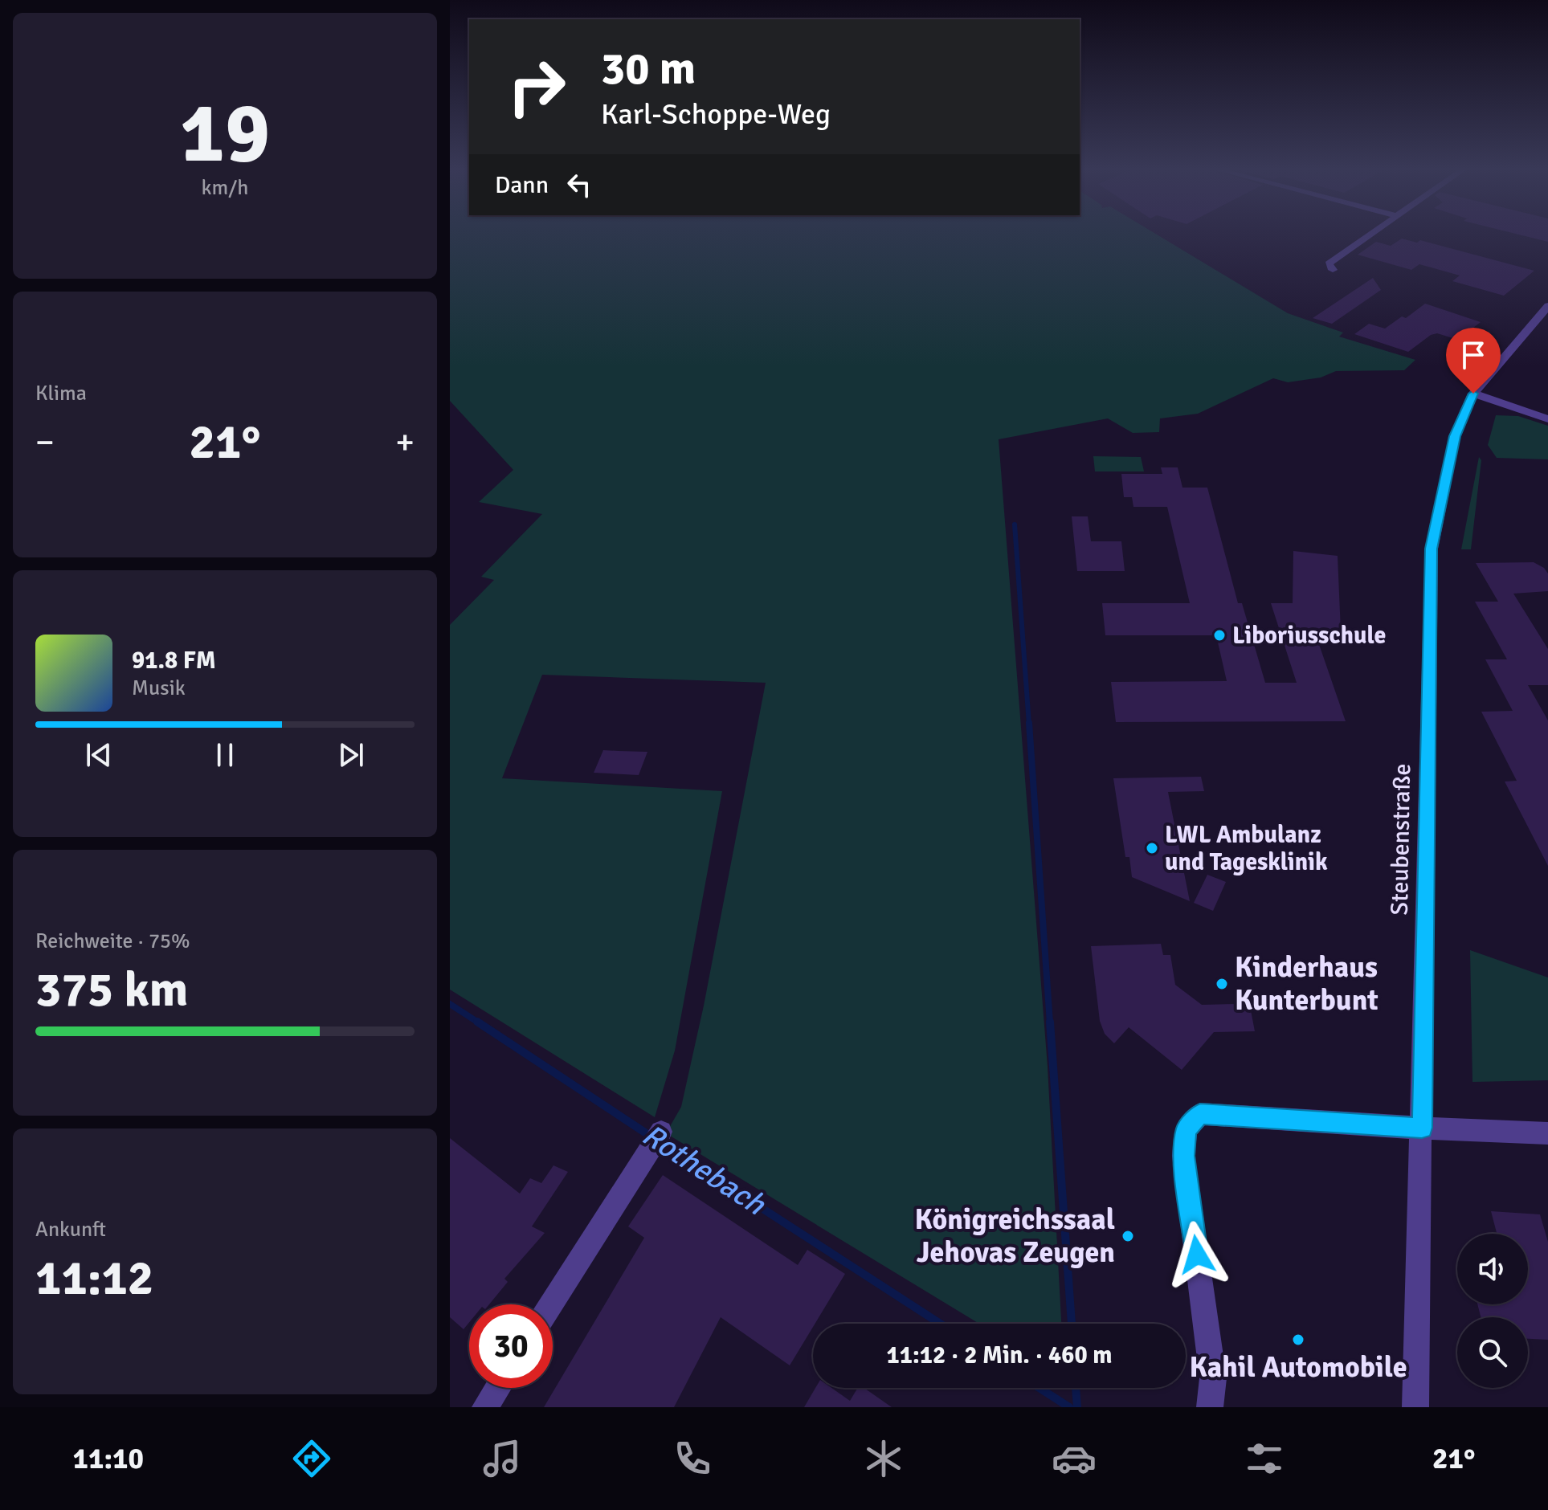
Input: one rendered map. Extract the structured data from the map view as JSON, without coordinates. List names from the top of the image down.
{
  "streets": {
    "street": ["Steubenstraße"]
  },
  "water": ["Rothebach"],
  "places": [
    "Liboriusschule",
    "LWL Ambulanz und Tagesklinik",
    "Kinderhaus Kunterbunt",
    "Königreichssaal Jehovas Zeugen",
    "Kahil Automobile"
  ],
  "page": {
    "tile": [
      ["19", "km/h"],
      "Klima",
      ["Reichweite · 75%", "375 km"],
      ["Ankunft", "11:12"]
    ],
    "turn": ["30 m", "Karl-Schoppe-Weg"],
    "then": "Dann",
    "heat": ["−", "21°", "+"],
    "song": ["91.8 FM", "Musik"],
    "limit": "30",
    "trip": "11:12 · 2 Min. · 460 m",
    "tabs": ["11:10", "21°"]
  }
}
